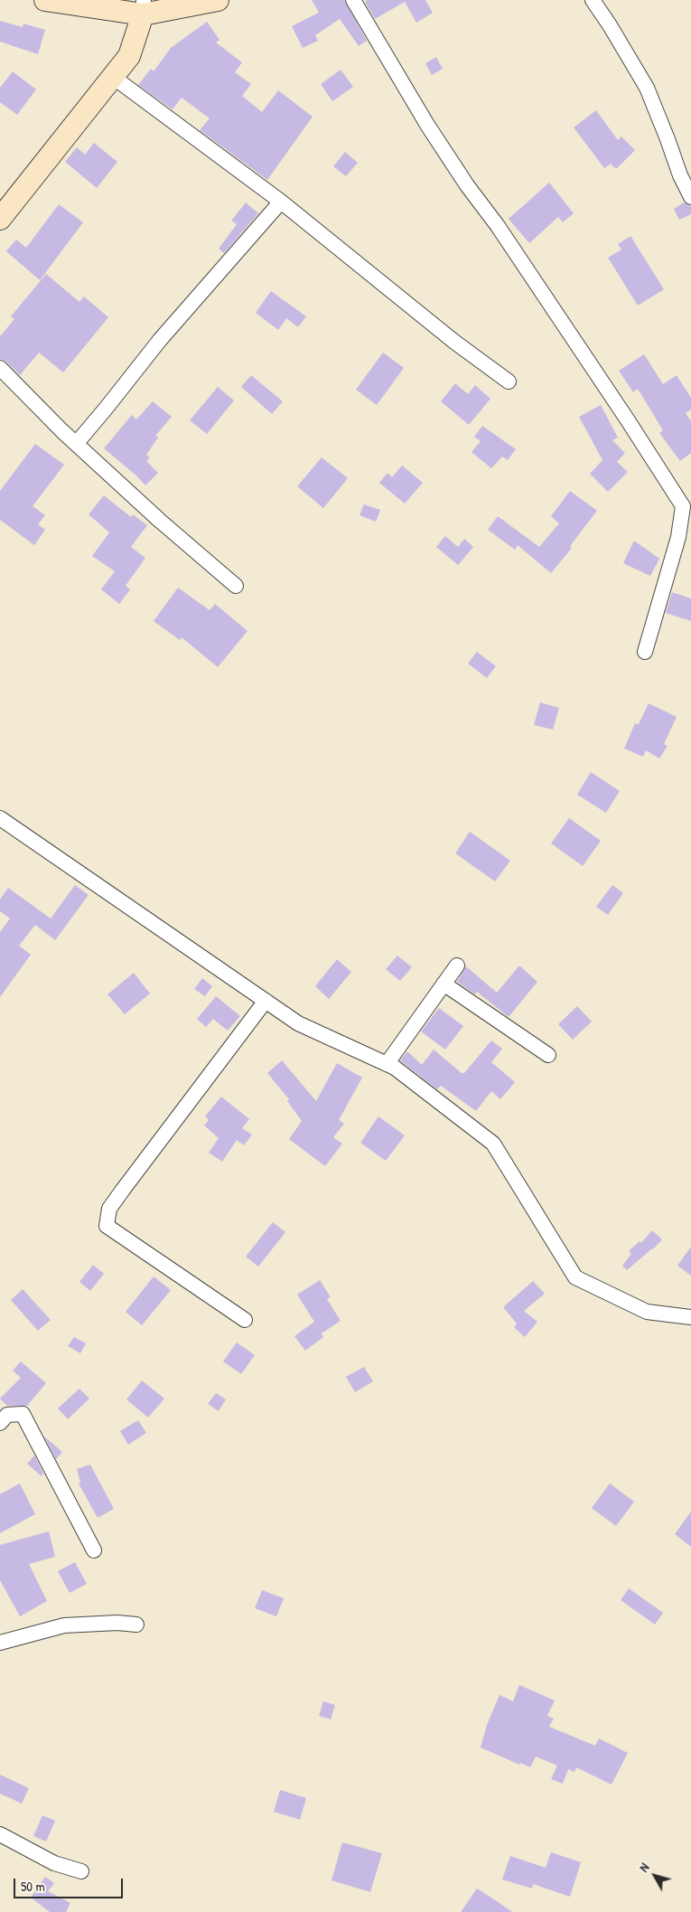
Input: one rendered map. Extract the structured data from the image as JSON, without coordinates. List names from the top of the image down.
{
  "scale_bar": "50 m",
  "north": "top left"
}
